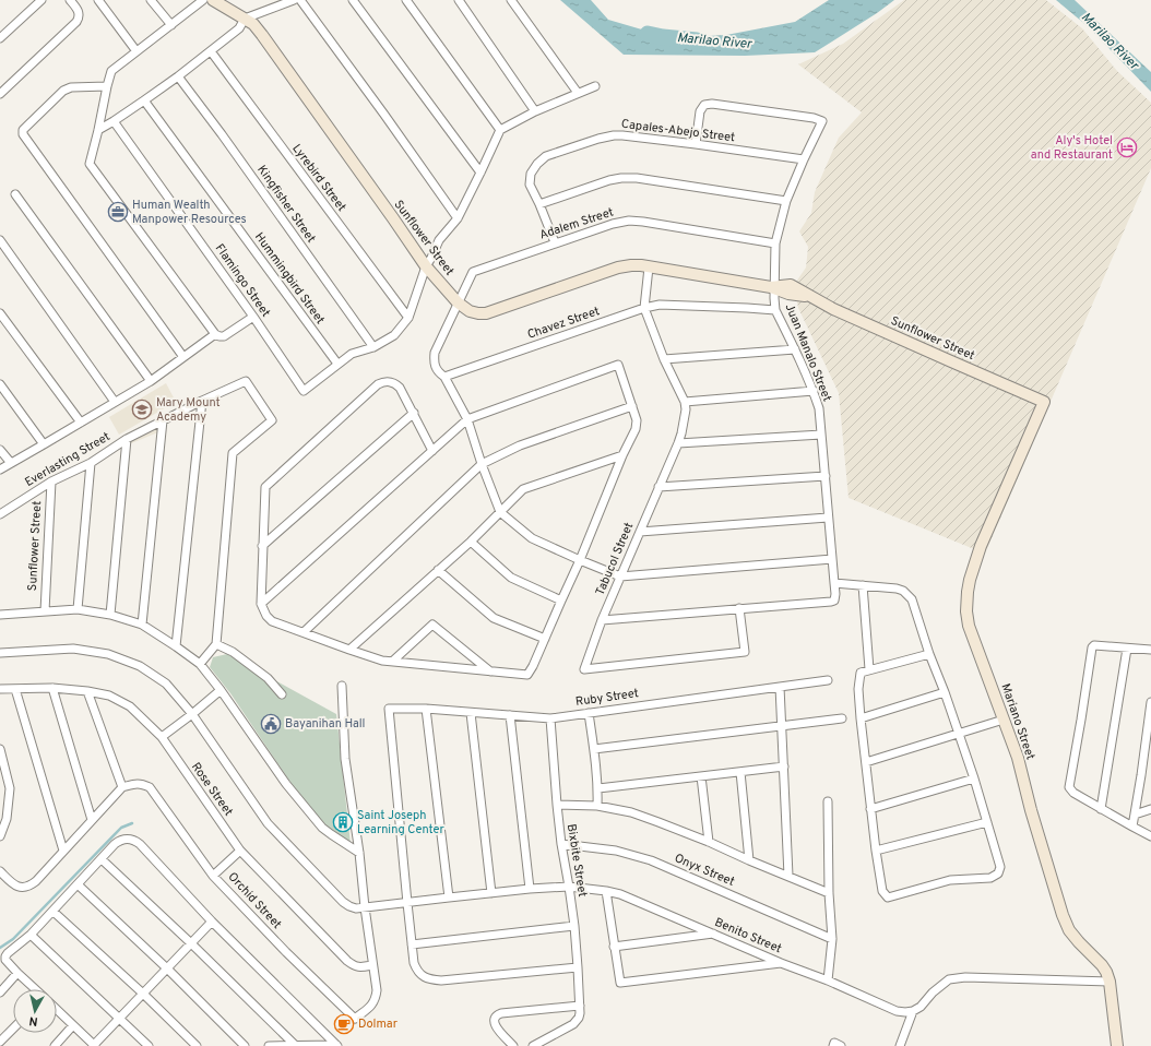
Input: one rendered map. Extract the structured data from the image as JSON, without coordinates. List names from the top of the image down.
{
  "streets": {
    "main road": ["Sunflower Street", "Mariano Street"],
    "street": [
      "Capales-Abejo Street",
      "Lyrebird Street",
      "Kingfisher Street",
      "Adalem Street",
      "Hummingbird Street",
      "Flamingo Street",
      "Chavez Street",
      "Juan Manalo Street",
      "Everlasting Street",
      "Tabucol Street",
      "Ruby Street",
      "Rose Street",
      "Bixbite Street",
      "Onyx Street",
      "Orchid Street",
      "Benito Street"
    ]
  },
  "crossings": [
    ["Capales-Abejo Street", "Adalem Street"],
    ["Capales-Abejo Street", "Juan Manalo Street"],
    ["Adalem Street", "Sunflower Street"],
    ["Adalem Street", "Juan Manalo Street"],
    ["Sunflower Street", "Juan Manalo Street"],
    ["Sunflower Street", "Everlasting Street"],
    ["Sunflower Street", "Mariano Street"],
    ["Hummingbird Street", "Flamingo Street"],
    ["Chavez Street", "Juan Manalo Street"],
    ["Juan Manalo Street", "Tabucol Street"],
    ["Ruby Street", "Bixbite Street"],
    ["Ruby Street", "Benito Street"],
    ["Rose Street", "Orchid Street"],
    ["Bixbite Street", "Onyx Street"],
    ["Bixbite Street", "Benito Street"]
  ],
  "water": ["Marilao River"],
  "places": {
    "hotel": ["Aly's Hotel and Restaurant"],
    "office": ["Human Wealth Manpower Resources"],
    "school or university": ["Mary Mount Academy"],
    "public building": ["Bayanihan Hall"],
    "building": ["Saint Joseph Learning Center"],
    "cafe": ["Dolmar"]
  },
  "north": "bottom"
}
